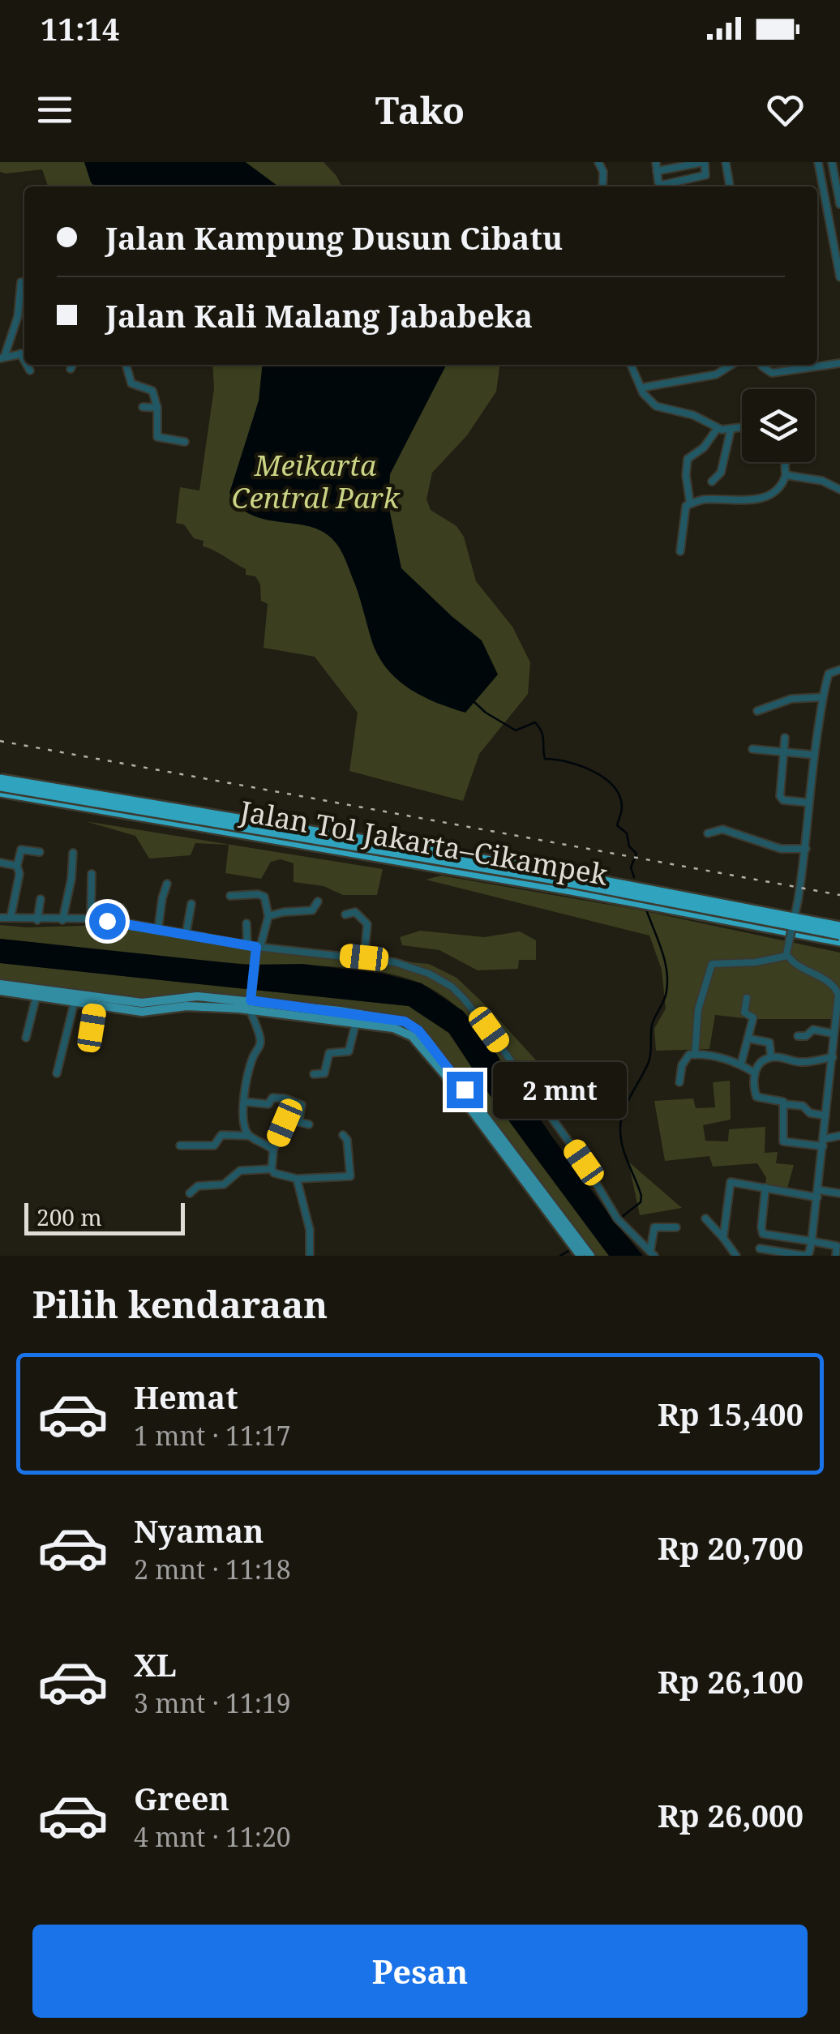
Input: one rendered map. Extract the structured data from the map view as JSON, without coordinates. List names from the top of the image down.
{
  "streets": {
    "highway": ["Jalan Tol Jakarta–Cikampek"]
  },
  "parks": ["Meikarta Central Park"],
  "scale_bar": "200 m",
  "page": {
    "status": "11:14",
    "header": "Tako",
    "banner": ["Jalan Kampung Dusun Cibatu", "Jalan Kali Malang Jababeka"],
    "bubble": "2 mnt",
    "scale": "200 m",
    "heading": "Pilih kendaraan",
    "list": [
      {
        "name": "Hemat",
        "note": "1 mnt · 11:17",
        "value": "Rp 15,400"
      },
      {
        "name": "Nyaman",
        "note": "2 mnt · 11:18",
        "value": "Rp 20,700"
      },
      {
        "name": "XL",
        "note": "3 mnt · 11:19",
        "value": "Rp 26,100"
      },
      {
        "name": "Green",
        "note": "4 mnt · 11:20",
        "value": "Rp 26,000"
      }
    ],
    "buttons": "Pesan"
  }
}
